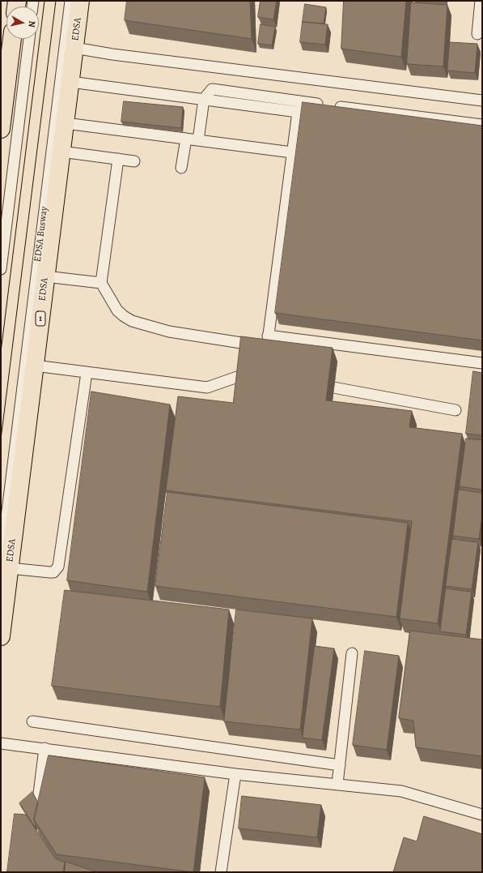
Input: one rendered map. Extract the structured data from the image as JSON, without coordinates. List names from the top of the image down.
{
  "streets": {
    "highway": ["EDSA", "1"],
    "lane": ["EDSA Busway"]
  },
  "crossings": [
    ["EDSA", "EDSA Busway"]
  ],
  "north": "right"
}
